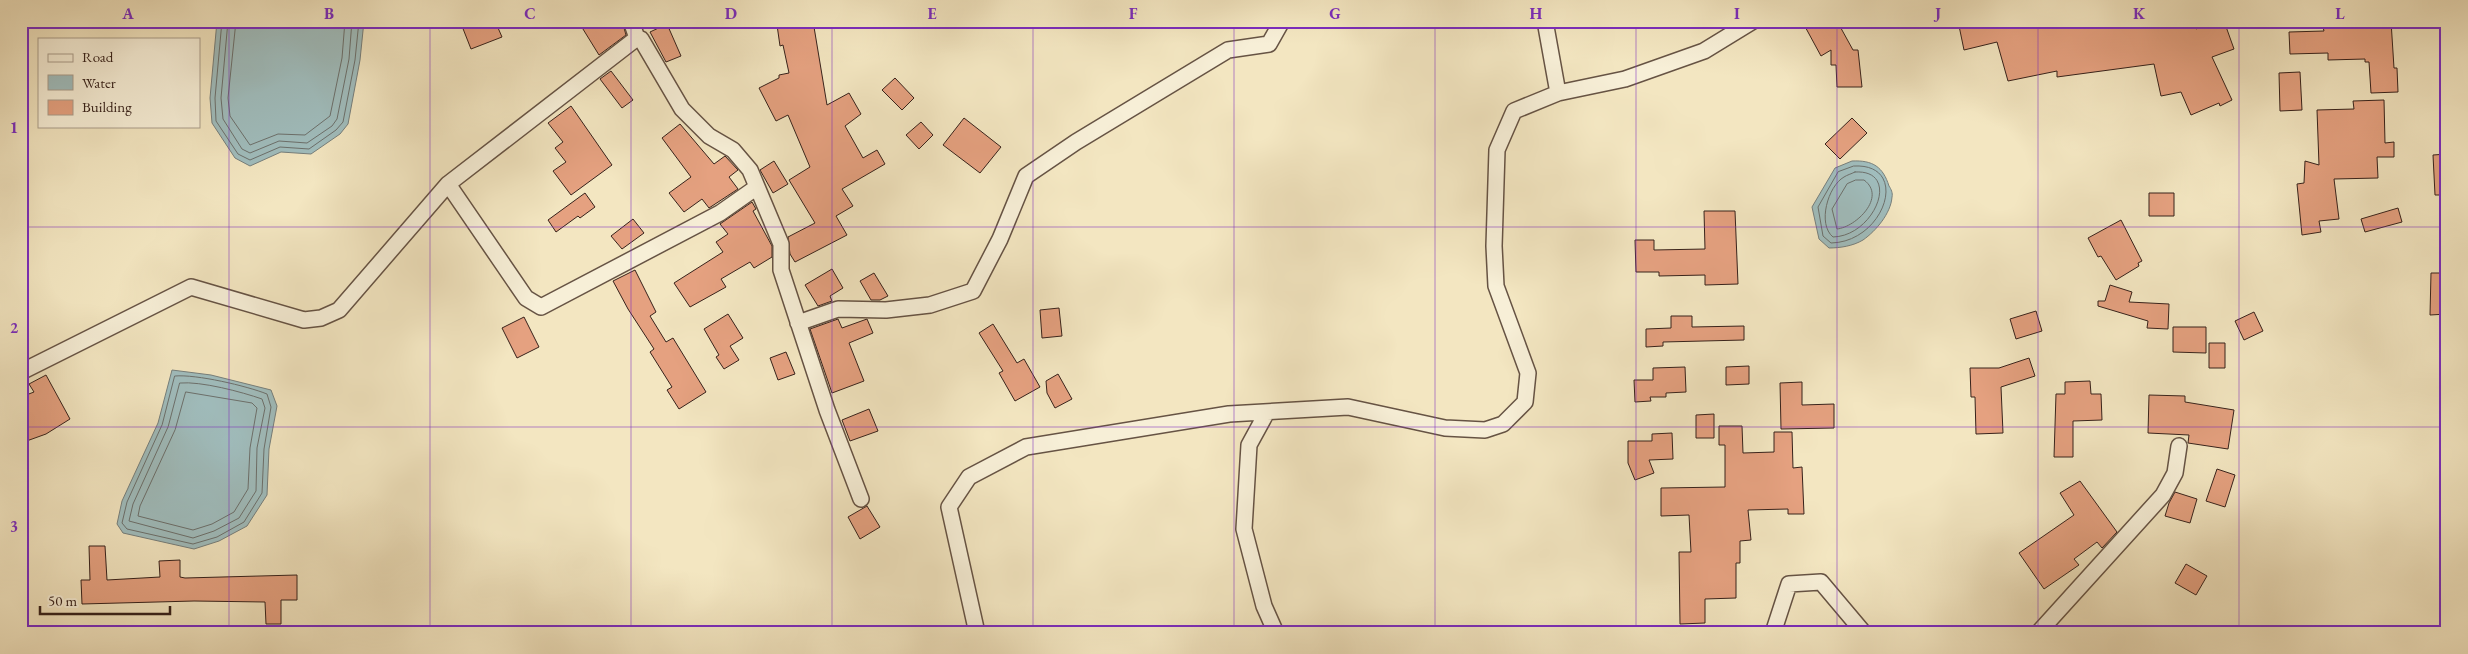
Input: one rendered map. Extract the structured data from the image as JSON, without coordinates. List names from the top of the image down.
{
  "legend": ["Road", "Water", "Building"],
  "scale_bar": "50 m",
  "grid": {
    "columns": [
      "A",
      "B",
      "C",
      "D",
      "E",
      "F",
      "G",
      "H",
      "I",
      "J",
      "K",
      "L"
    ],
    "rows": ["1", "2", "3"]
  }
}
